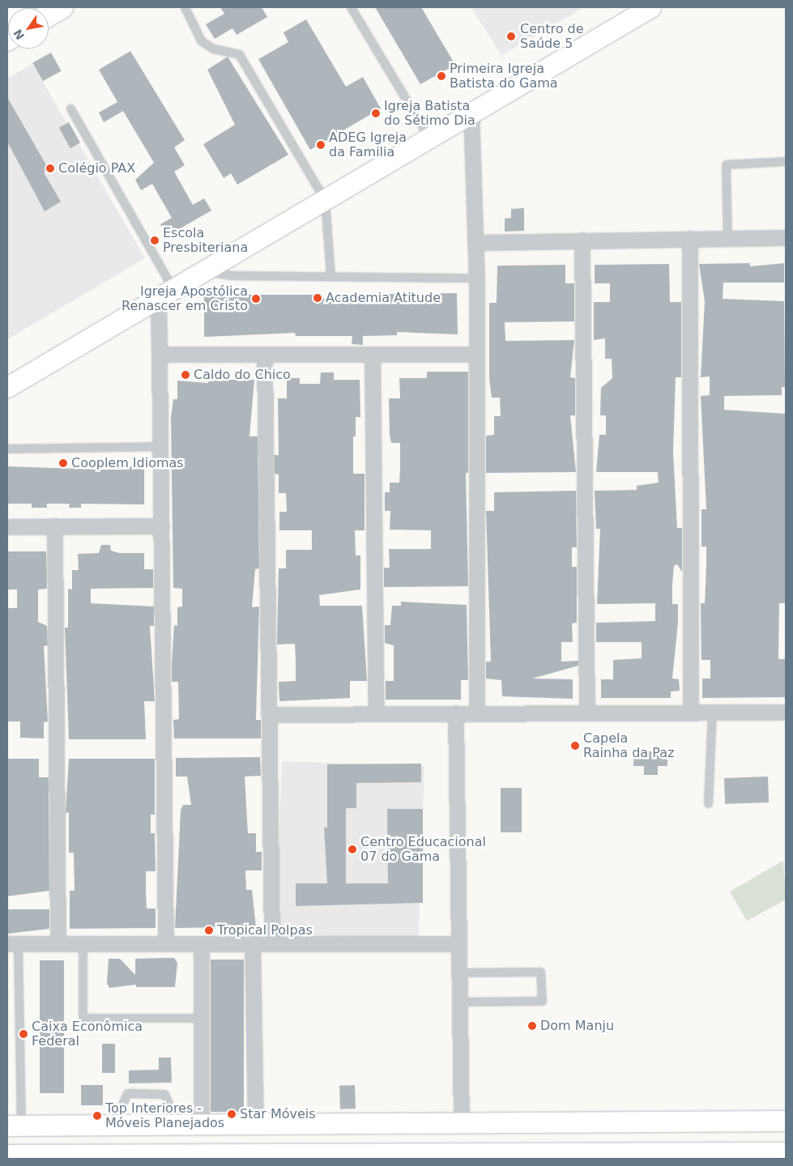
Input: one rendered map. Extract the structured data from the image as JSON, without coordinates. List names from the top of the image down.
{
  "places": [
    "Centro de Saúde 5",
    "Primeira Igreja Batista do Gama",
    "Igreja Batista do Sétimo Dia",
    "ADEG Igreja da Familia",
    "Colégio PAX",
    "Escola Presbiteriana",
    "Academia Atitude",
    "Igreja Apostólica Renascer em Cristo",
    "Caldo do Chico",
    "Cooplem Idiomas",
    "Capela Rainha da Paz",
    "Centro Educacional 07 do Gama",
    "Tropical Polpas",
    "Dom Manju",
    "Caixa Econômica Federal",
    "Star Móveis",
    "Top Interiores - Móveis Planejados"
  ],
  "north": "bottom left"
}
